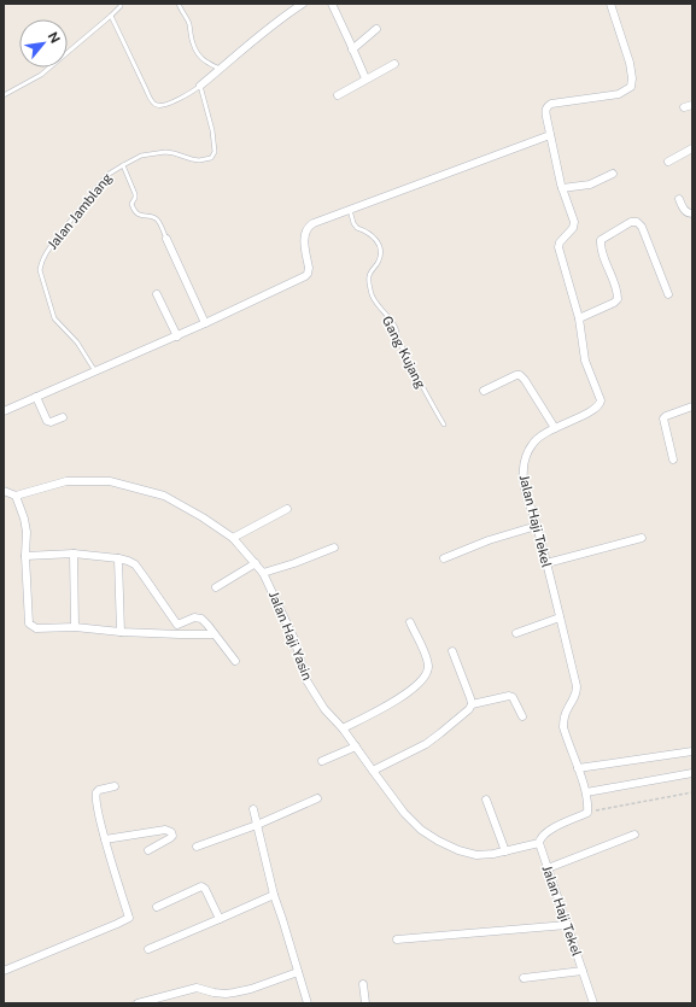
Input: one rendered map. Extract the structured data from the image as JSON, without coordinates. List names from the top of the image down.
{
  "streets": {
    "street": ["Jalan Haji Tekel", "Jalan Haji Yasin"],
    "lane": ["Jalan Jamblang", "Gang Kujang"]
  },
  "crossings": [
    ["Jalan Haji Tekel", "Jalan Haji Yasin"]
  ],
  "north": "top right"
}
